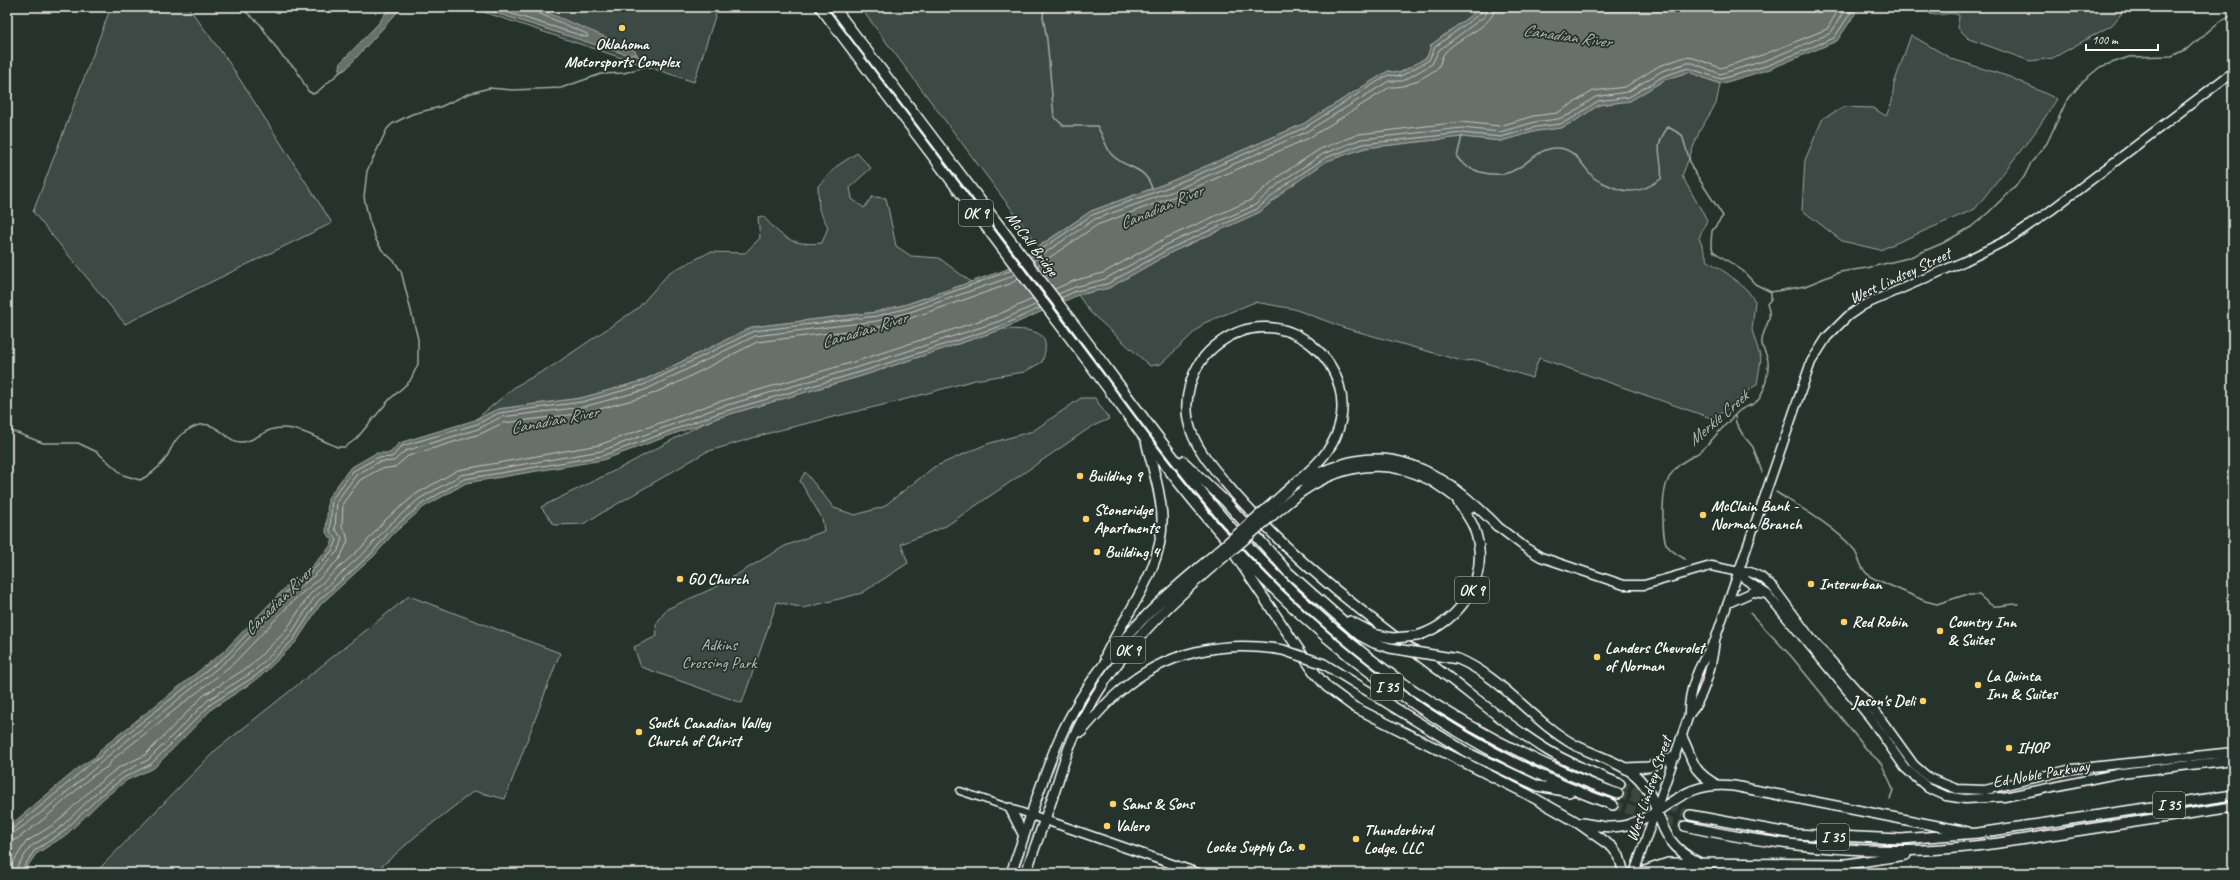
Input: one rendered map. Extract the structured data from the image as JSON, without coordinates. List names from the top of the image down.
{
  "streets": {
    "highway": ["OK 9", "McCall Bridge", "I 35"],
    "main road": ["West Lindsey Street", "Ed Noble Parkway"]
  },
  "crossings": [
    ["OK 9", "McCall Bridge"],
    ["OK 9", "I 35"],
    ["McCall Bridge", "I 35"],
    ["West Lindsey Street", "Ed Noble Parkway"]
  ],
  "water": ["Canadian River", "Merkle Creek"],
  "parks": ["Adkins Crossing Park"],
  "places": [
    "Oklahoma Motorsports Complex",
    "Building 9",
    "McClain Bank - Norman Branch",
    "Stoneridge Apartments",
    "Building 4",
    "GO Church",
    "Interurban",
    "Red Robin",
    "Country Inn & Suites",
    "Landers Chevrolet of Norman",
    "La Quinta Inn & Suites",
    "Jason's Deli",
    "South Canadian Valley Church of Christ",
    "IHOP",
    "Sams & Sons",
    "Valero",
    "Thunderbird Lodge, LLC",
    "Locke Supply Co."
  ],
  "scale_bar": "100 m"
}
